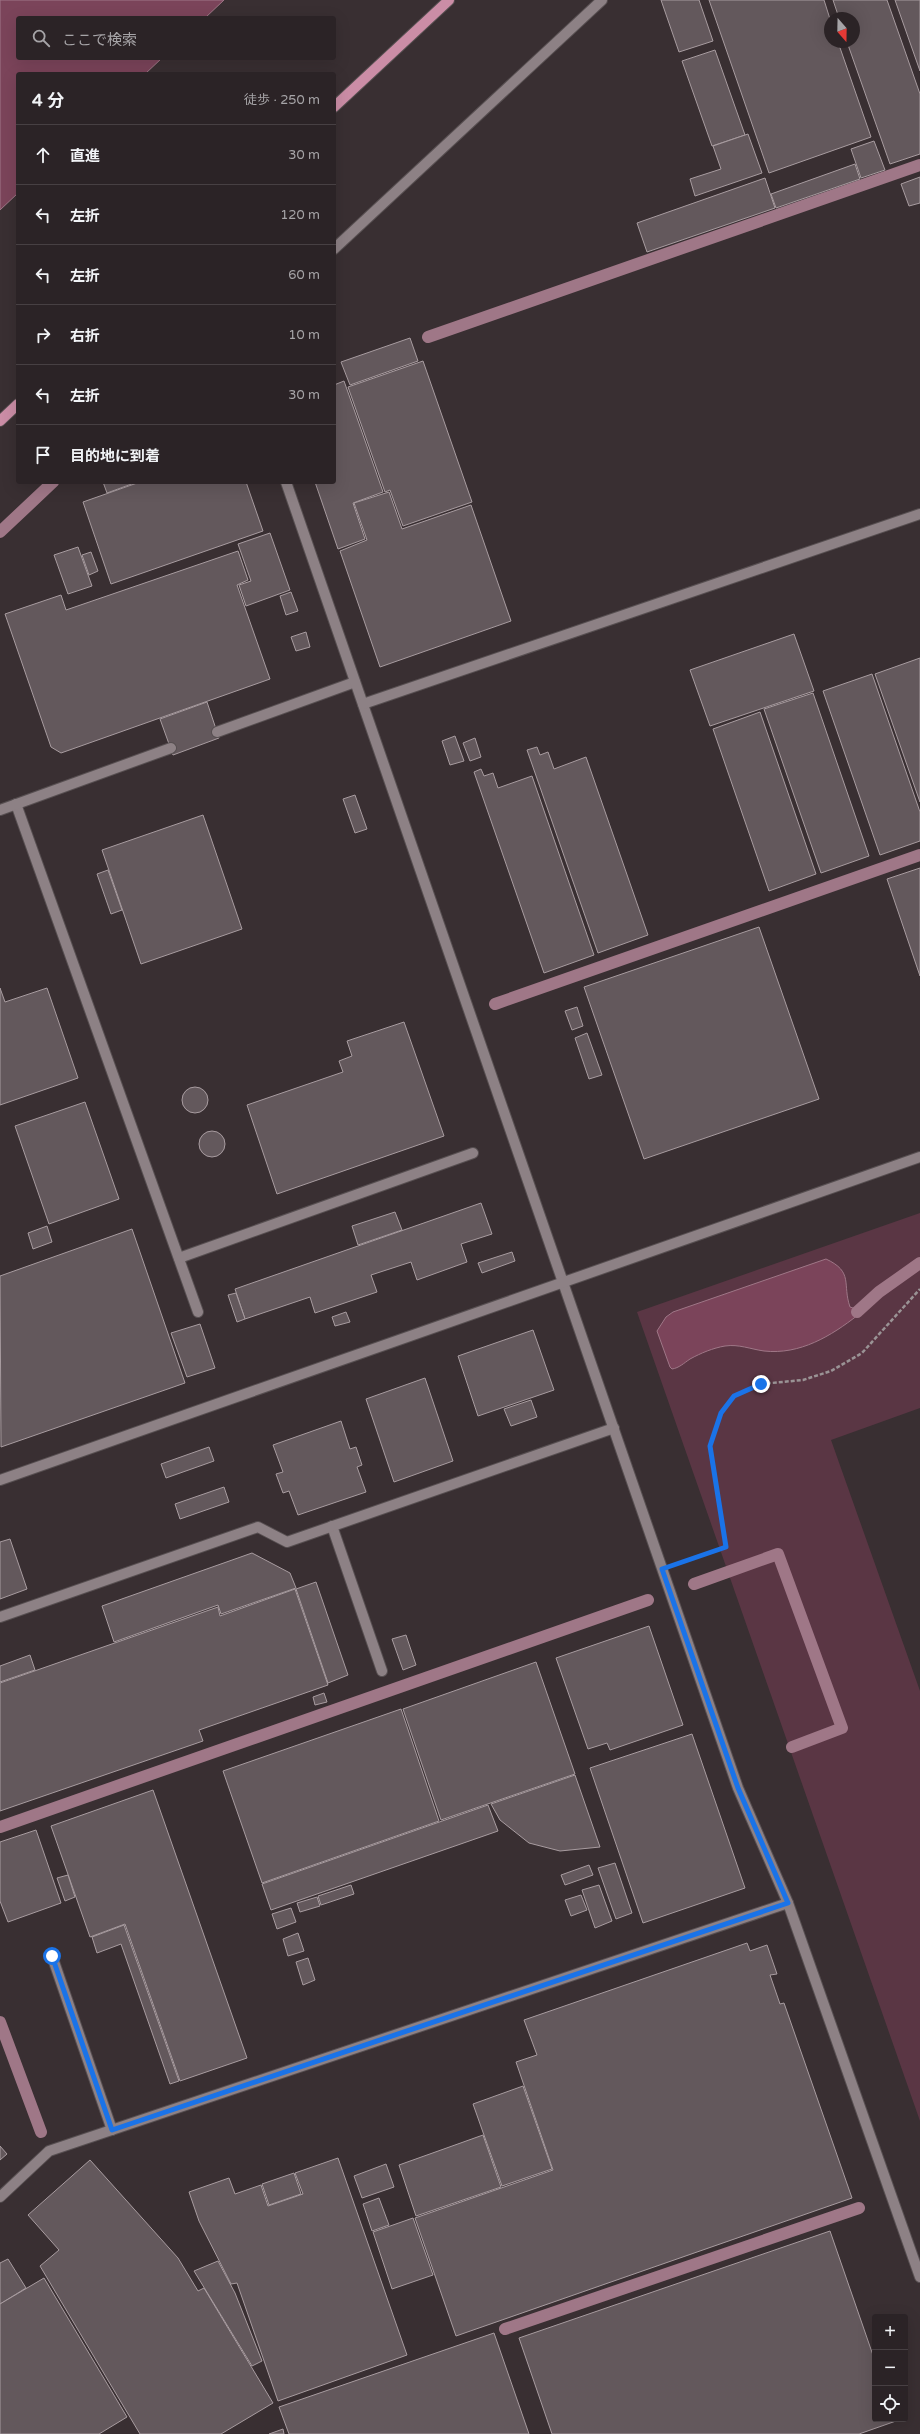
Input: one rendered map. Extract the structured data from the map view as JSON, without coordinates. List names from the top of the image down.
{
  "north": "bottom",
  "page": {
    "search": "ここで検索",
    "heading": ["4 分", "徒歩 · 250 m"],
    "list": [
      ["直進", "30 m"],
      ["左折", "120 m"],
      ["左折", "60 m"],
      ["右折", "10 m"],
      ["左折", "30 m"],
      "目的地に到着"
    ],
    "map_buttons": ["+", "−"]
  }
}
